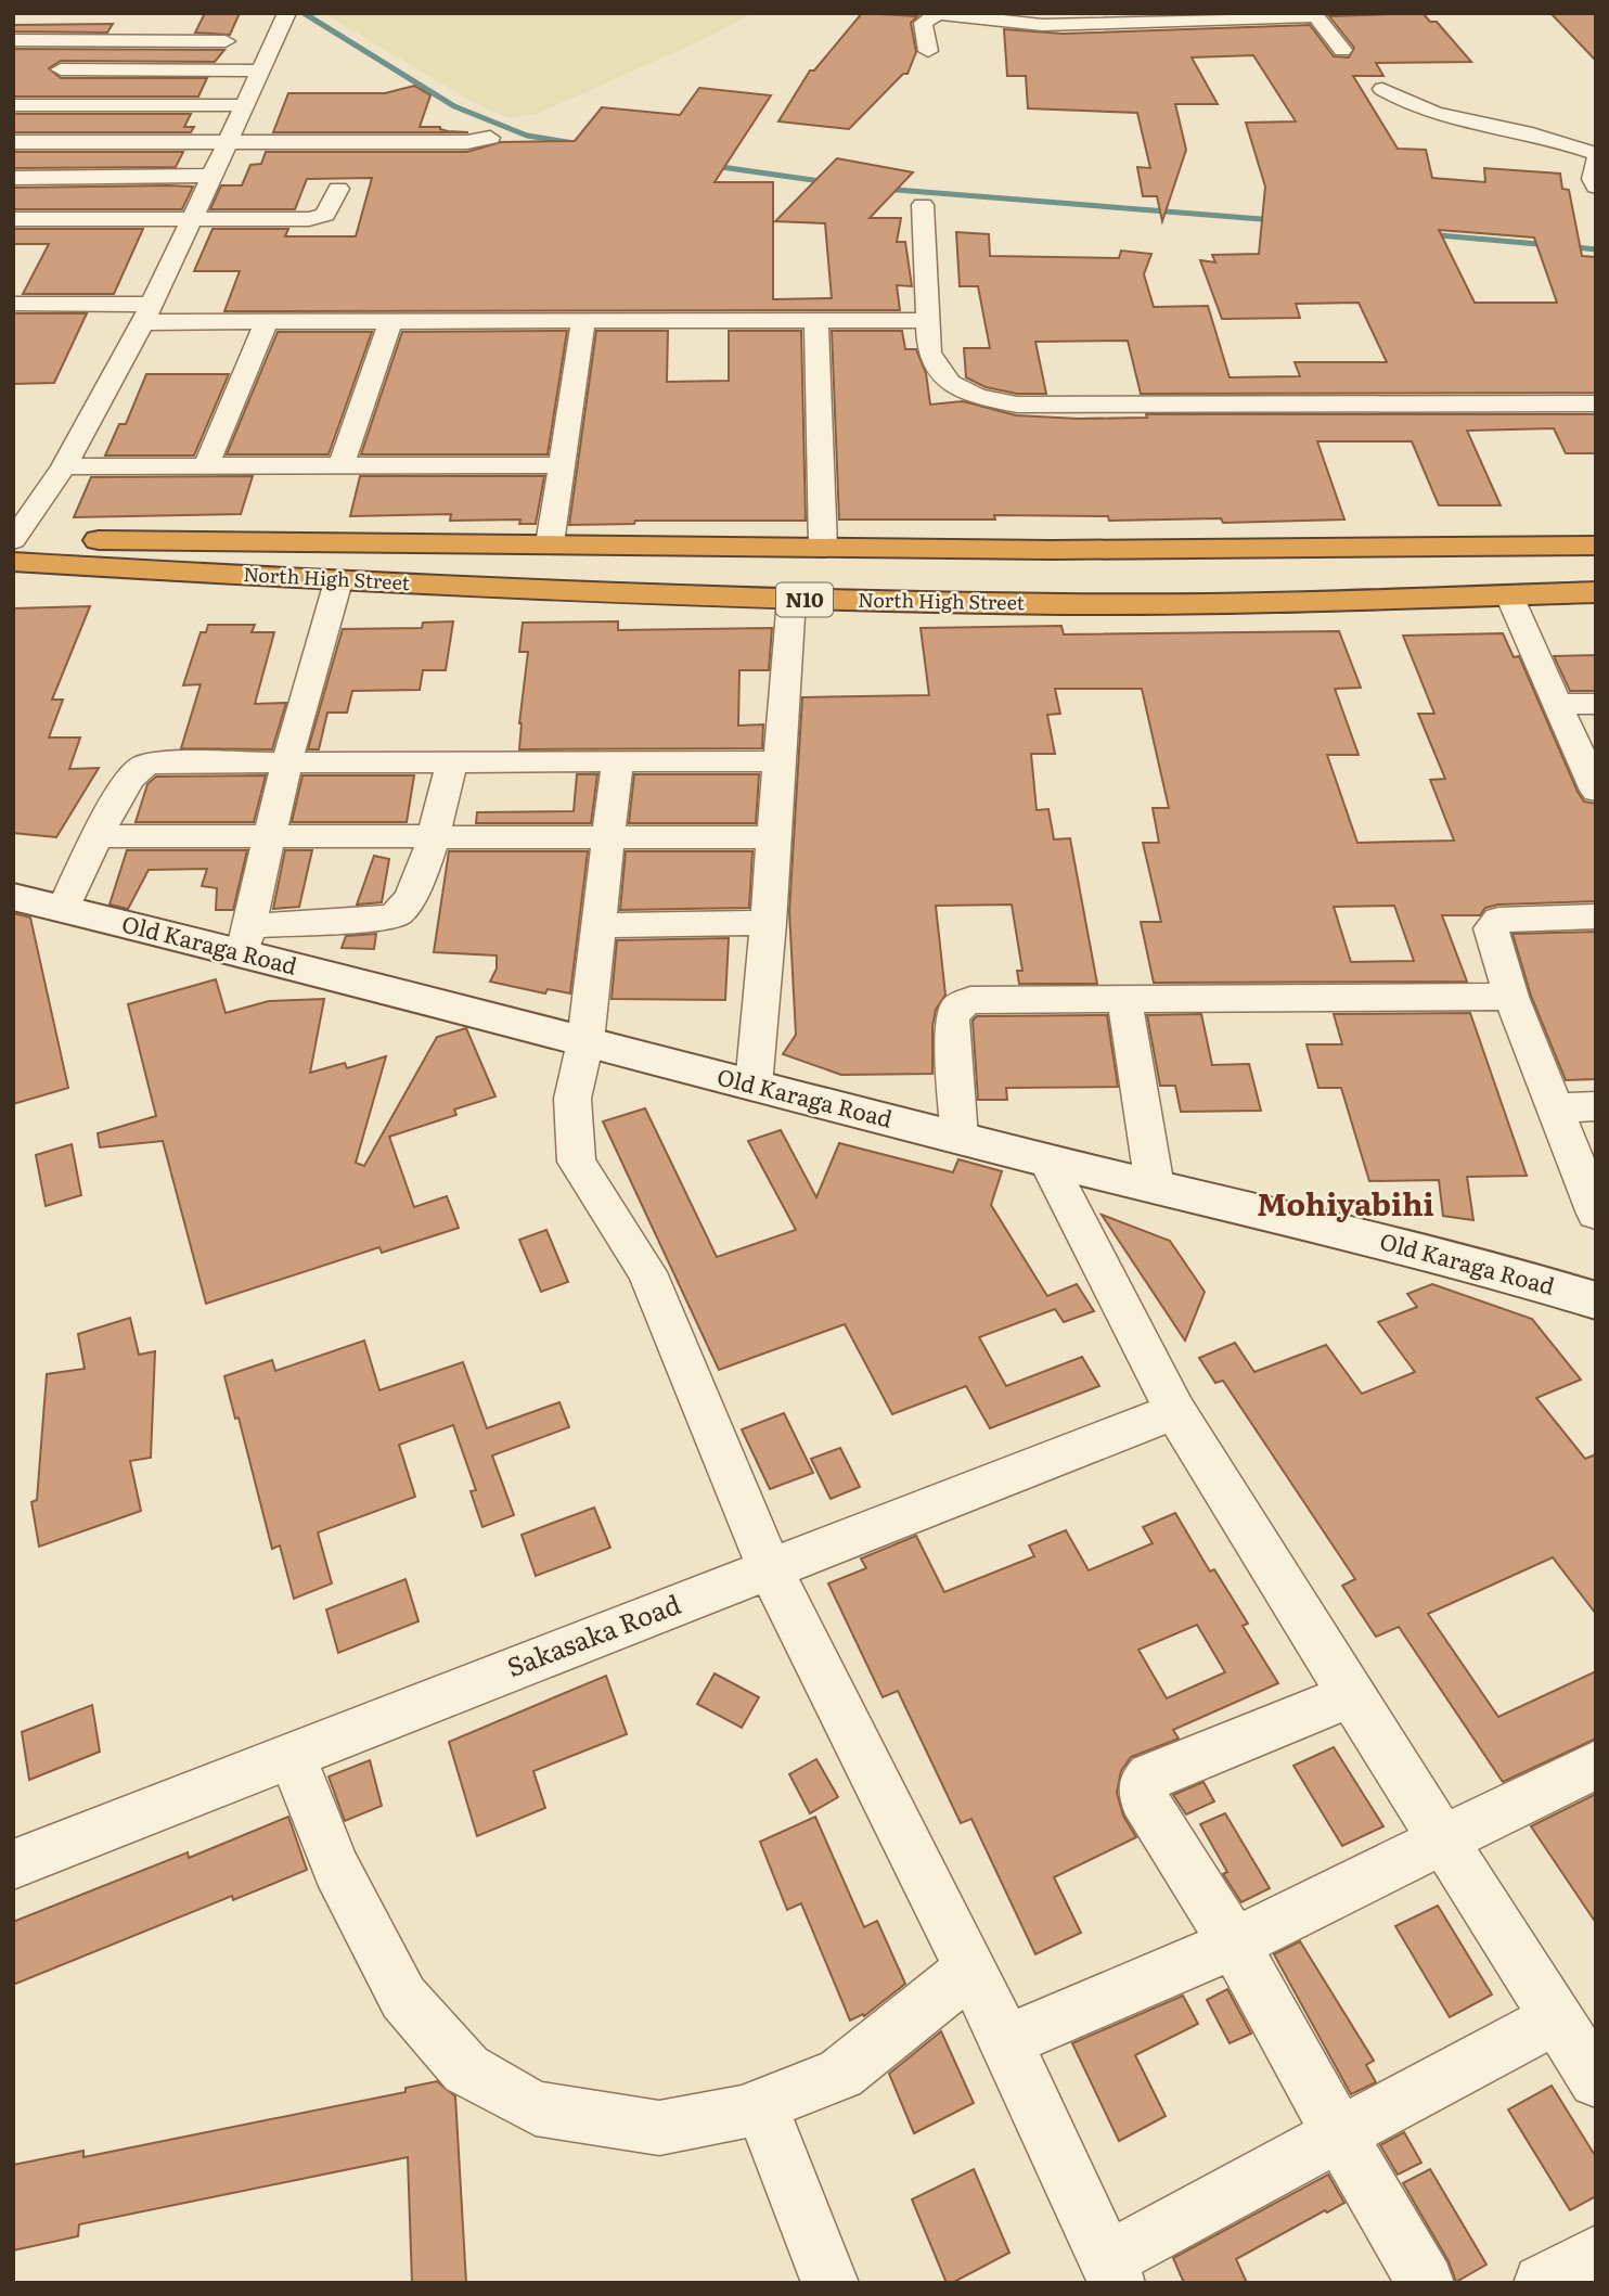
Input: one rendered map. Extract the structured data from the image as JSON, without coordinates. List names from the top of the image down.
{
  "streets": {
    "highway": ["North High Street", "N10"],
    "street": ["Old Karaga Road", "Sakasaka Road"]
  },
  "districts": ["Mohiyabihi"]
}
